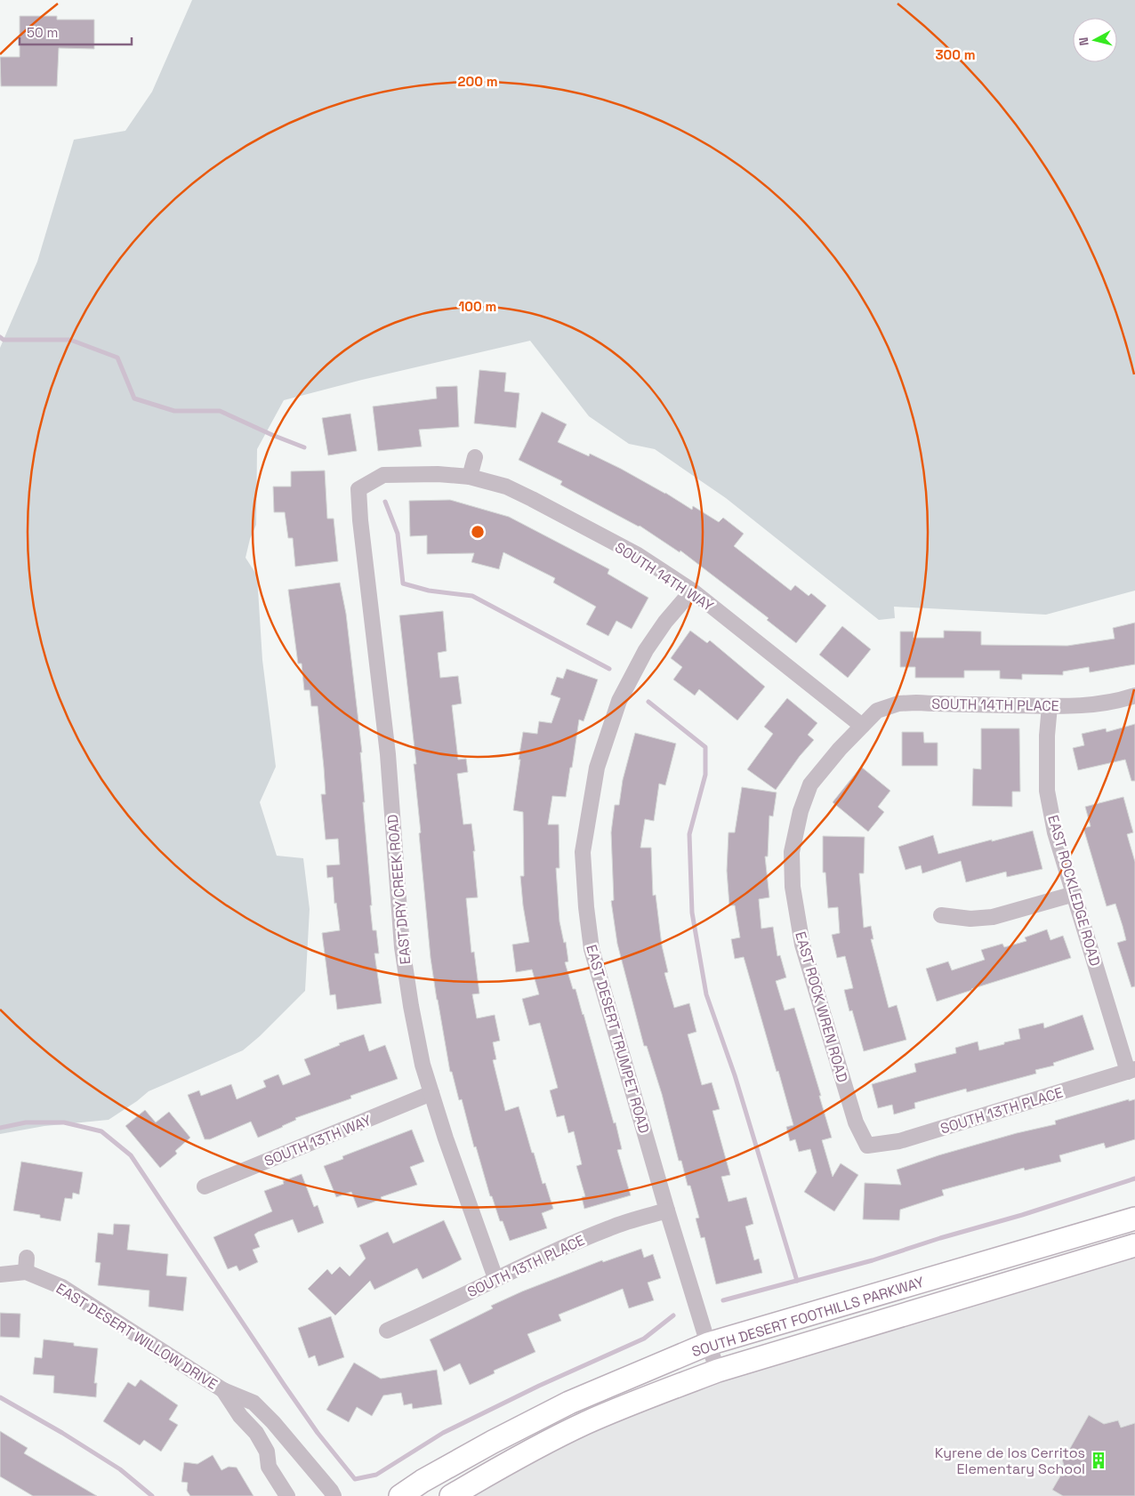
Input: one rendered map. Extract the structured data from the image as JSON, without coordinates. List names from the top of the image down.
{
  "streets": {
    "street": [
      "SOUTH 14TH WAY",
      "SOUTH 14TH PLACE",
      "EAST DRY CREEK ROAD",
      "EAST ROCKLEDGE ROAD",
      "EAST ROCK WREN ROAD",
      "EAST DESERT TRUMPET ROAD",
      "SOUTH 13TH PLACE",
      "SOUTH 13TH WAY",
      "SOUTH DESERT FOOTHILLS PARKWAY",
      "EAST DESERT WILLOW DRIVE"
    ]
  },
  "crossings": [
    ["SOUTH 14TH WAY", "SOUTH 14TH PLACE"],
    ["SOUTH 14TH WAY", "EAST DRY CREEK ROAD"],
    ["SOUTH 14TH WAY", "EAST ROCK WREN ROAD"],
    ["SOUTH 14TH WAY", "EAST DESERT TRUMPET ROAD"],
    ["SOUTH 14TH PLACE", "EAST ROCKLEDGE ROAD"],
    ["SOUTH 14TH PLACE", "EAST ROCK WREN ROAD"],
    ["EAST DRY CREEK ROAD", "SOUTH 13TH PLACE"],
    ["EAST DRY CREEK ROAD", "SOUTH 13TH WAY"],
    ["EAST ROCKLEDGE ROAD", "SOUTH 13TH PLACE"],
    ["EAST ROCK WREN ROAD", "SOUTH 13TH PLACE"],
    ["EAST DESERT TRUMPET ROAD", "SOUTH 13TH PLACE"],
    ["EAST DESERT TRUMPET ROAD", "SOUTH DESERT FOOTHILLS PARKWAY"]
  ],
  "places": {
    "building": ["Kyrene de los Cerritos Elementary School"]
  },
  "scale_bar": "50 m",
  "north": "left",
  "rings": ["300 m", "200 m", "100 m"]
}
